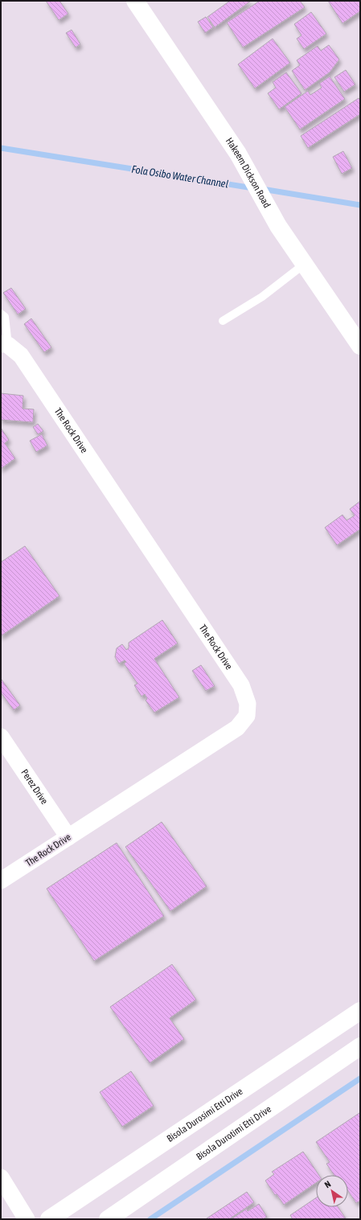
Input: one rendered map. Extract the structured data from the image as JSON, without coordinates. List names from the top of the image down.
{
  "streets": {
    "main road": ["Hakeem Dickson Road", "Bisola Durosimi Etti Drive", "Bisola Durotimi Etti Drive"],
    "street": ["The Rock Drive", "Perez Drive"]
  },
  "crossings": [
    ["The Rock Drive", "Perez Drive"]
  ],
  "water": ["Fola Osibo Water Channel"],
  "north": "top left"
}
